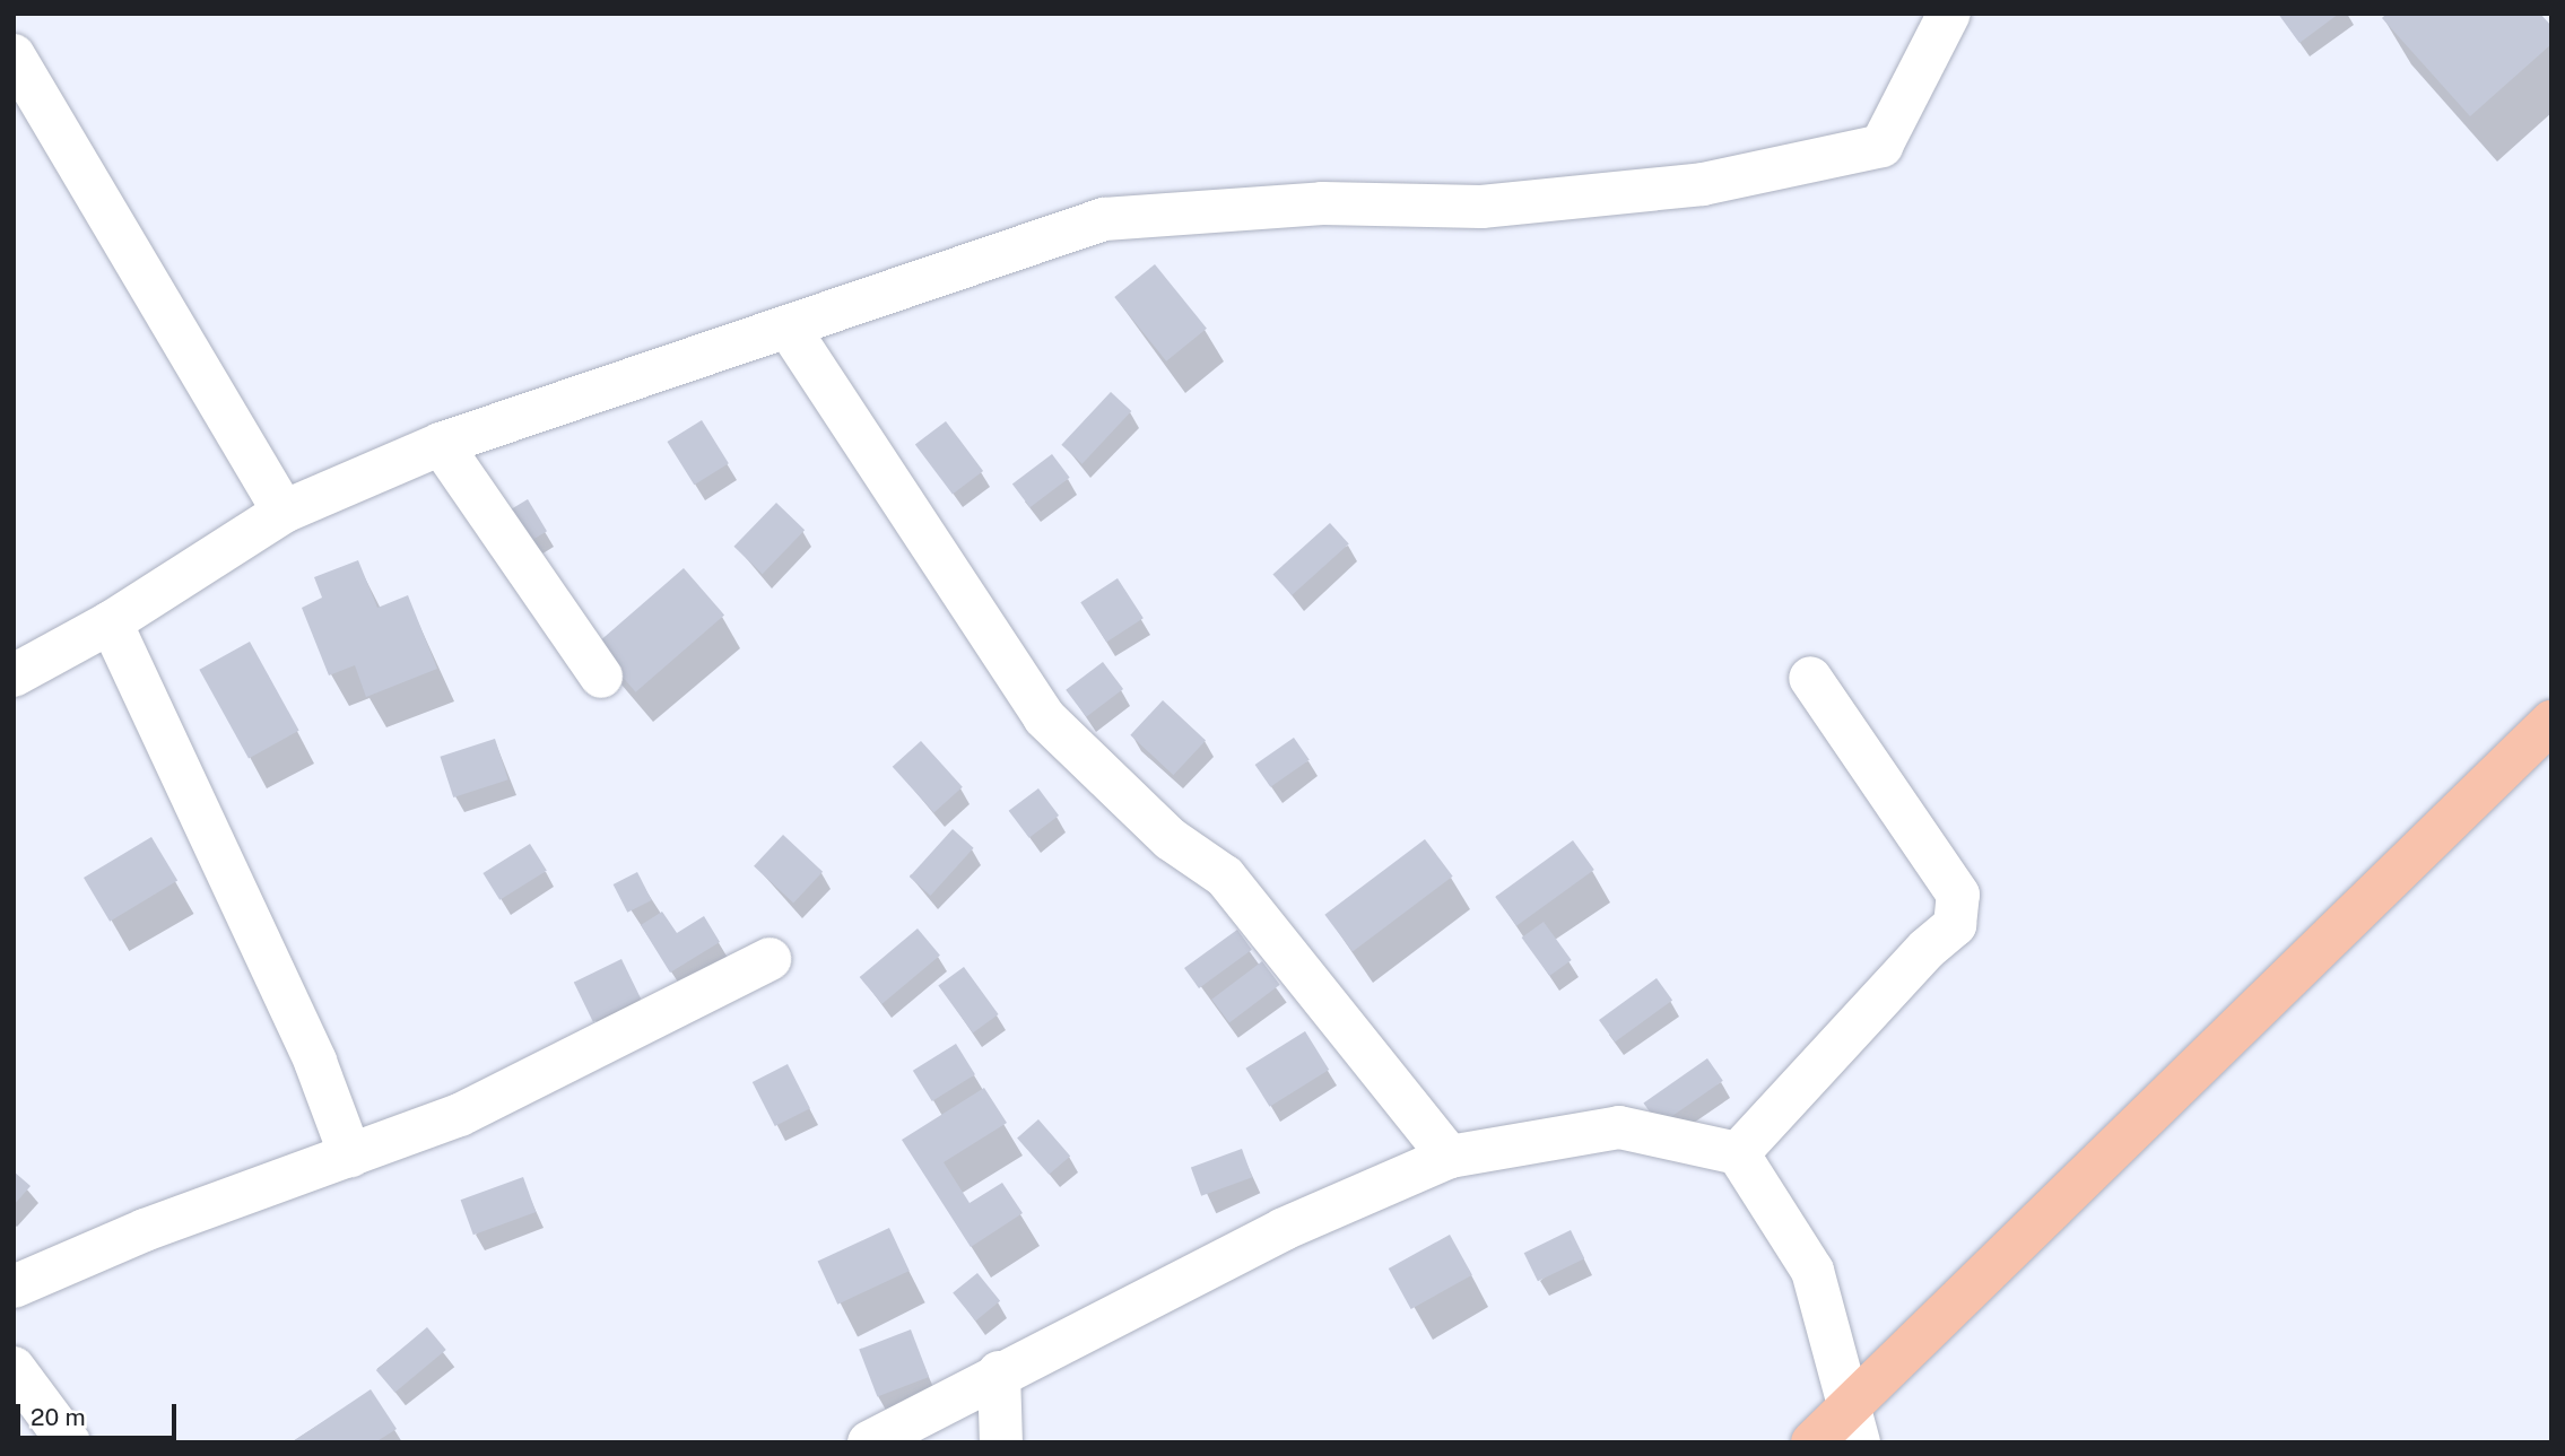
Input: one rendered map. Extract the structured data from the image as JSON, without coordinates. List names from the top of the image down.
{
  "scale_bar": "20 m"
}
